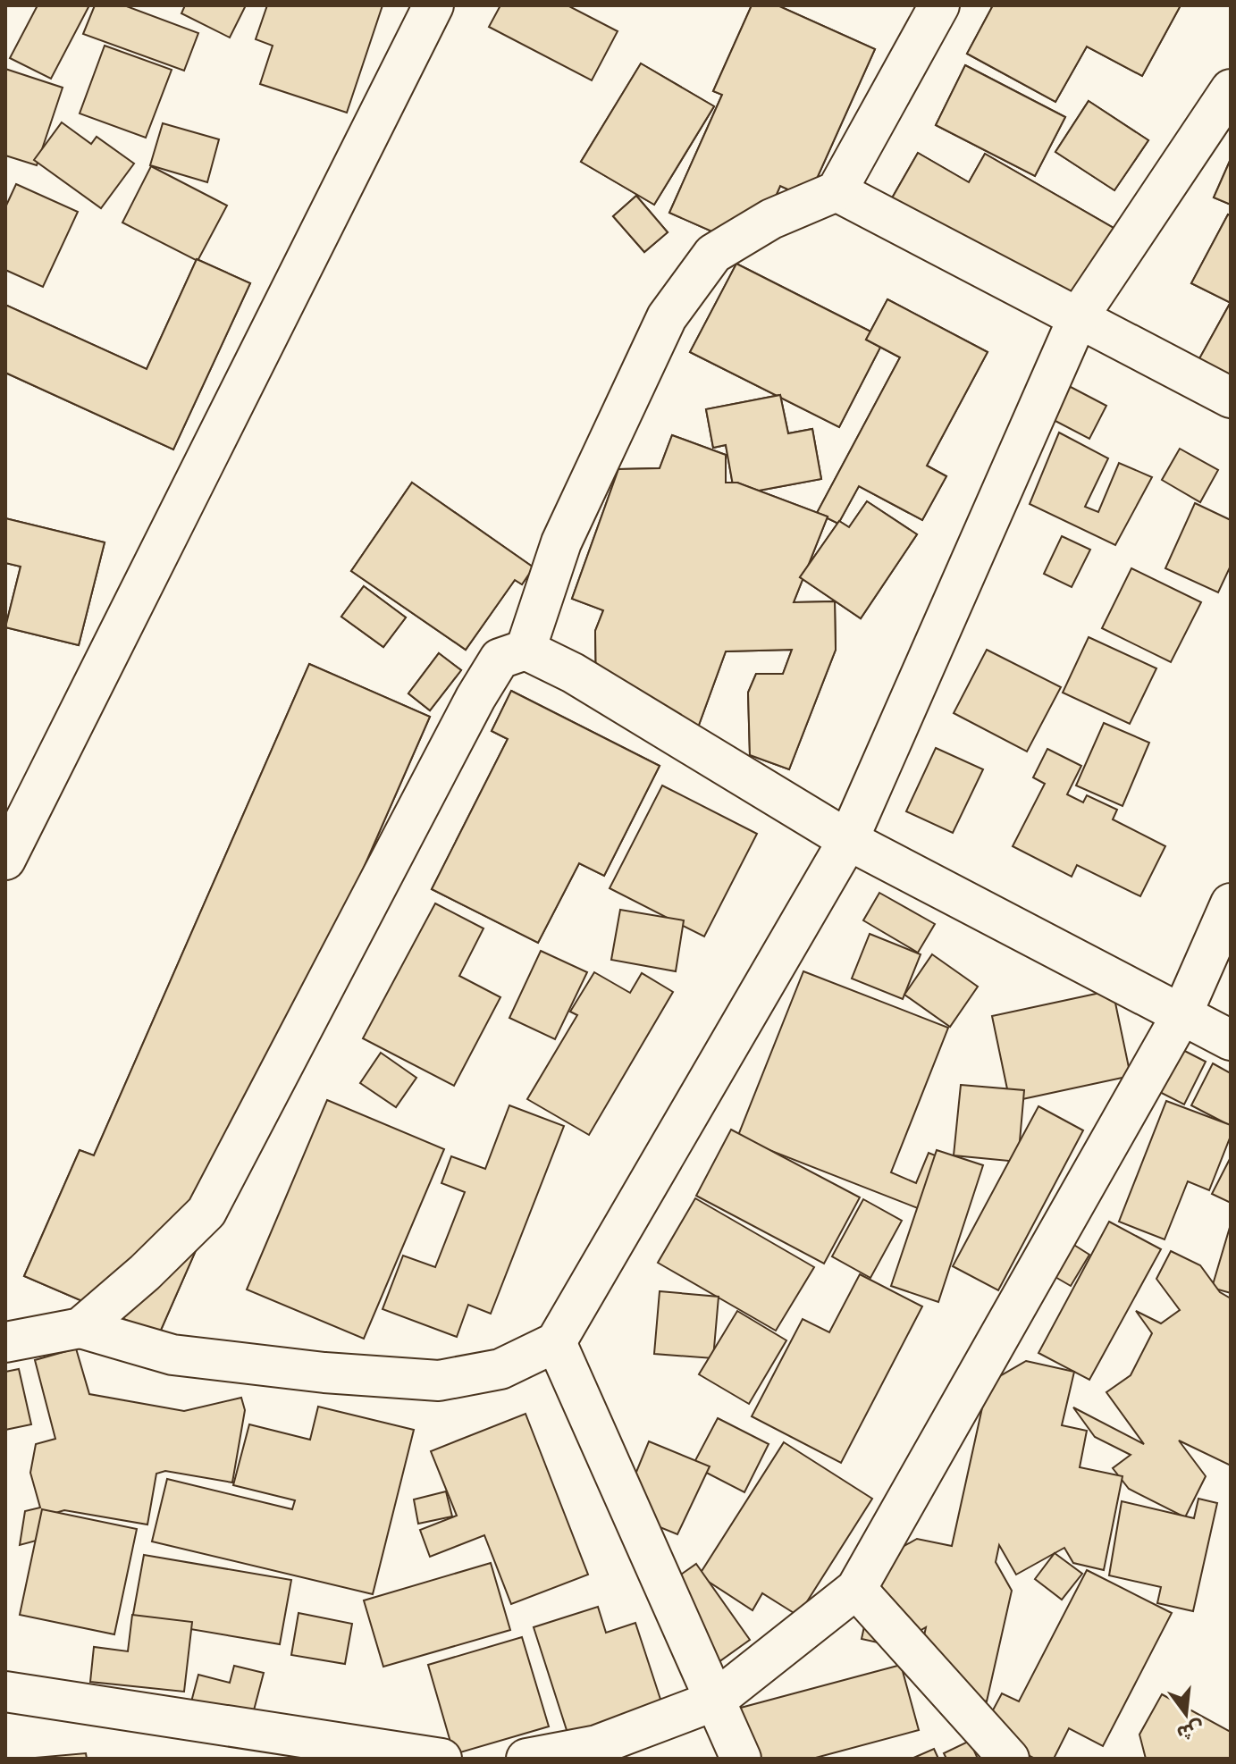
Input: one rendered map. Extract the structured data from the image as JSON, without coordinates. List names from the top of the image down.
{
  "north": "bottom"
}
